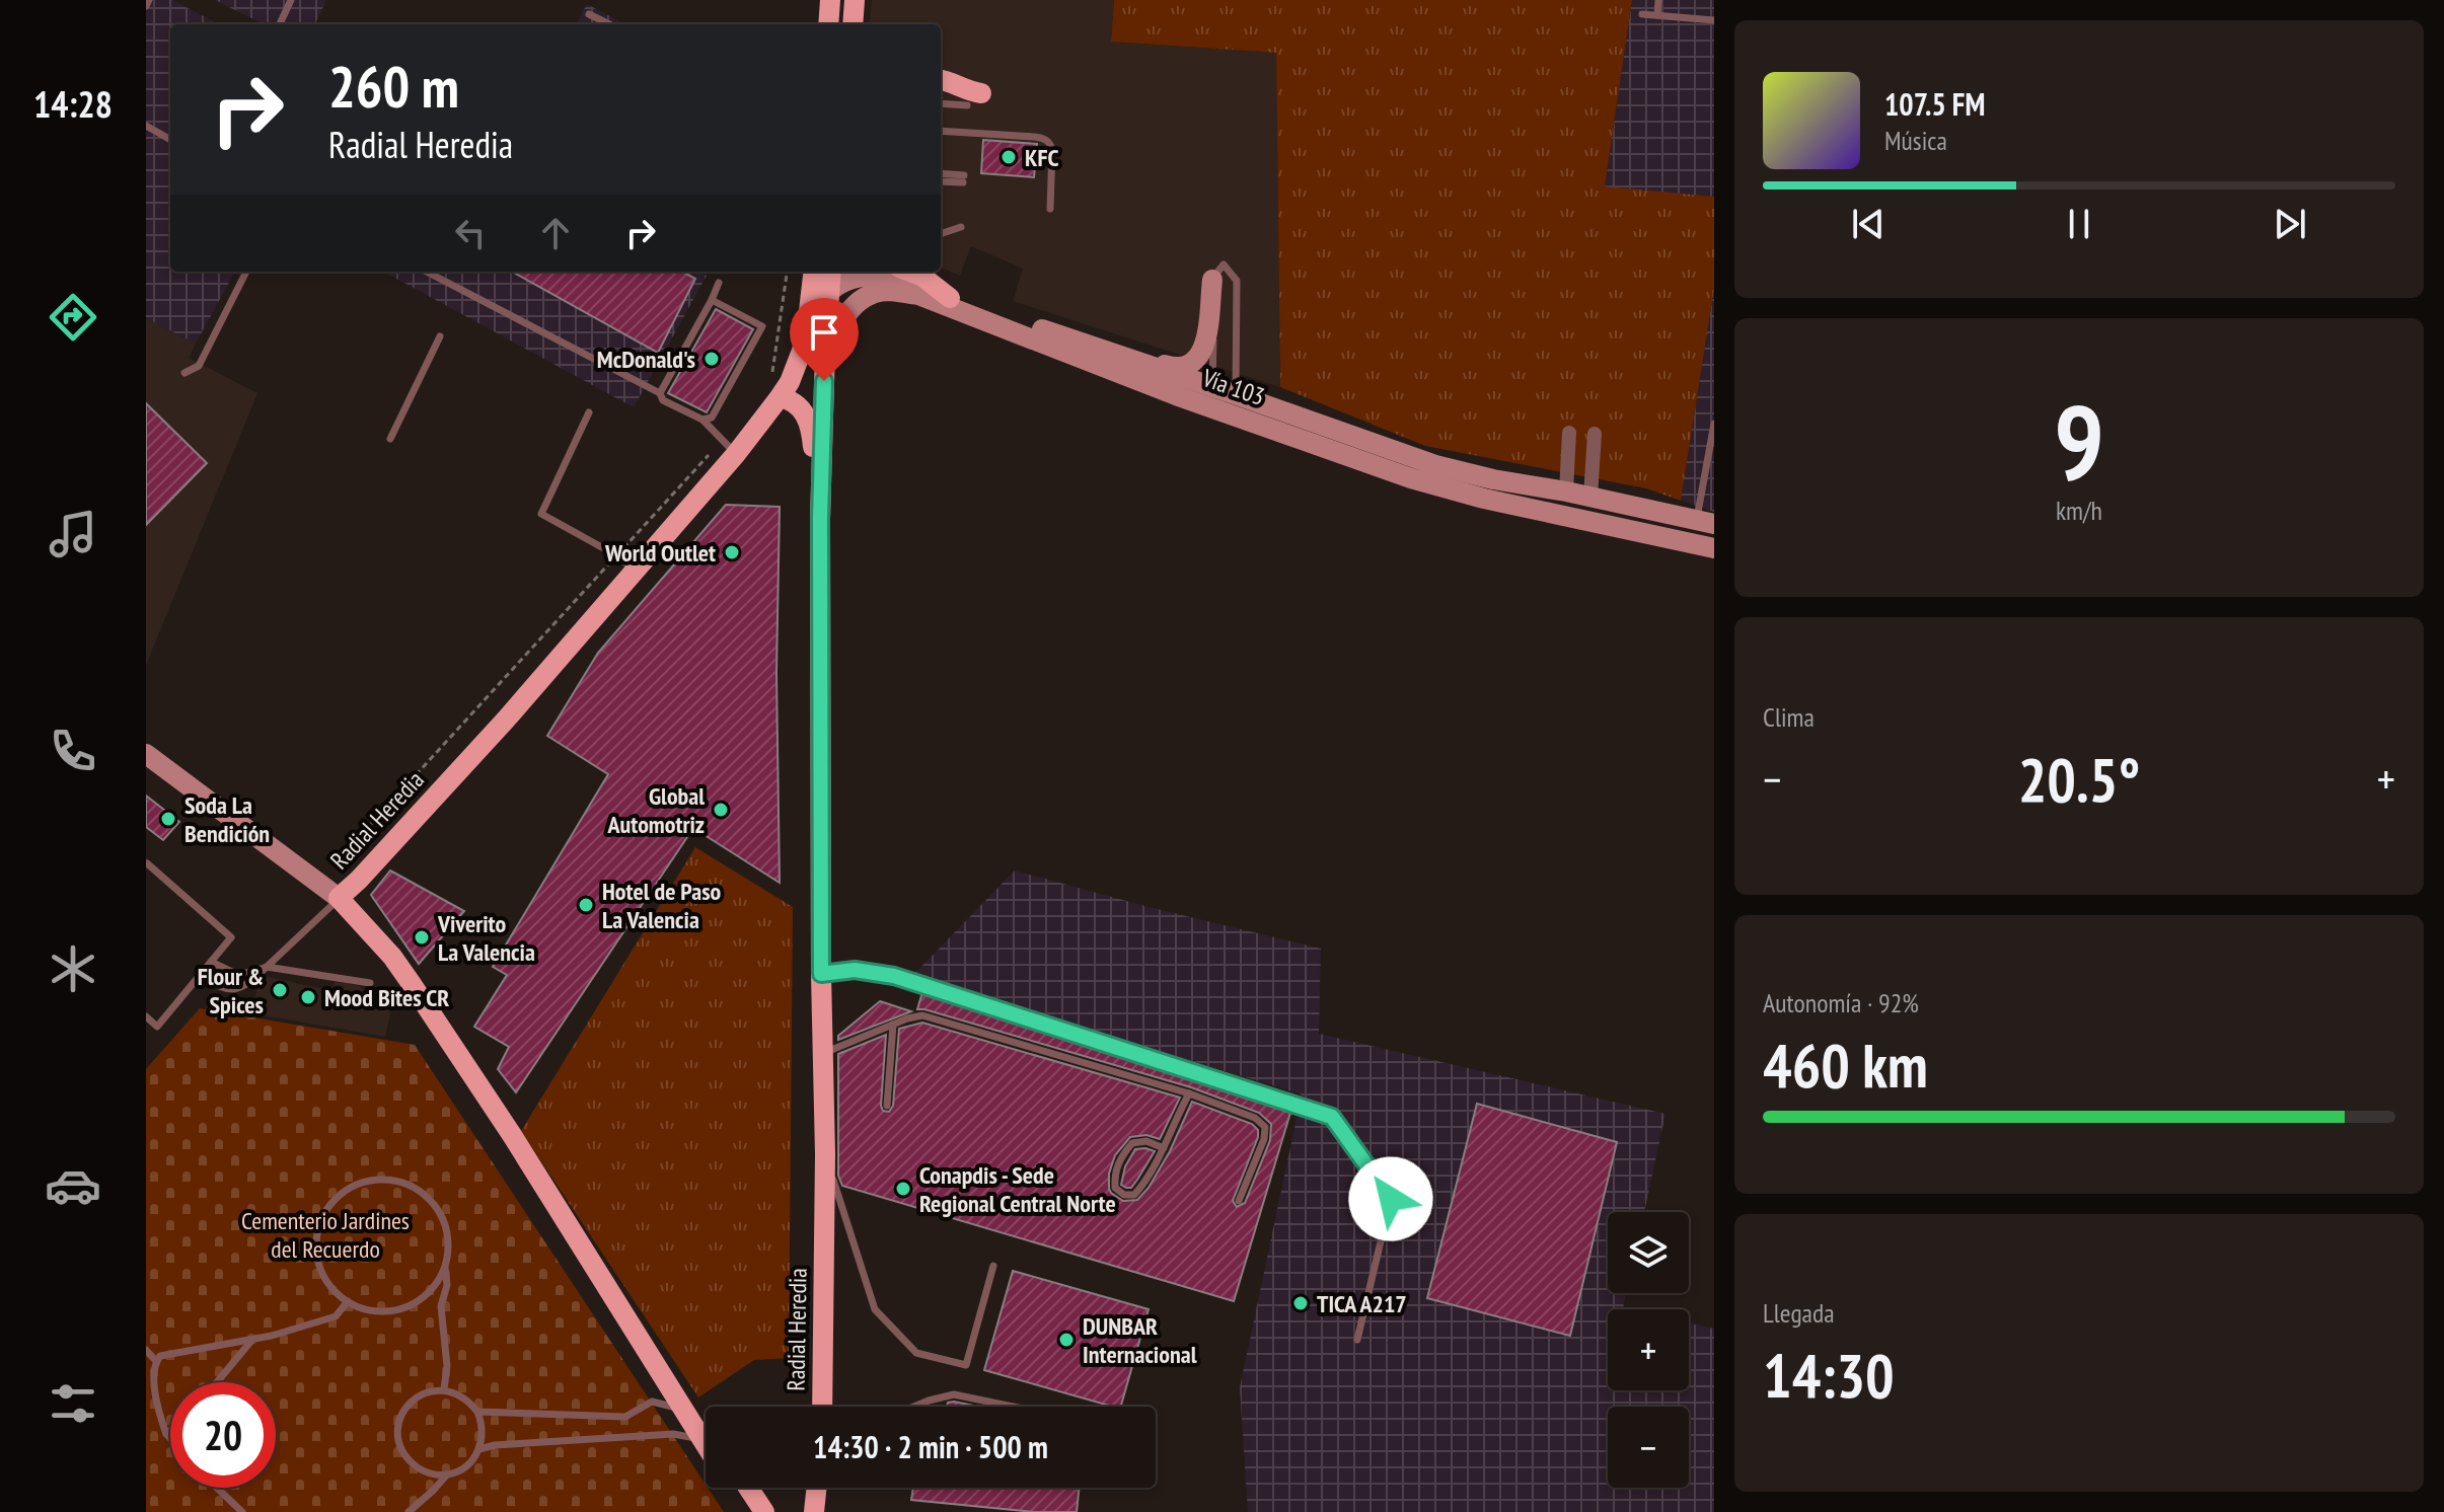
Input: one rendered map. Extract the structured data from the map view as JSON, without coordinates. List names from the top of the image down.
{
  "streets": {
    "main road": ["Vía 103", "Radial Heredia"]
  },
  "crossings": [
    ["Vía 103", "Radial Heredia"]
  ],
  "parks": ["Cementerio Jardines del Recuerdo"],
  "places": [
    "KFC",
    "McDonald's",
    "World Outlet",
    "Global Automotriz",
    "Soda La Bendición",
    "Hotel de Paso La Valencia",
    "Viverito La Valencia",
    "Flour & Spices",
    "Mood Bites CR",
    "Conapdis - Sede Regional Central Norte",
    "TICA A217",
    "DUNBAR Internacional"
  ],
  "page": {
    "tabs": "14:28",
    "turn": ["260 m", "Radial Heredia"],
    "song": ["107.5 FM", "Música"],
    "tile": [
      ["9", "km/h"],
      "Clima",
      ["Autonomía · 92%", "460 km"],
      ["Llegada", "14:30"]
    ],
    "heat": ["−", "20.5°", "+"],
    "map_buttons": ["+", "−"],
    "limit": "20",
    "trip": "14:30 · 2 min · 500 m"
  }
}
